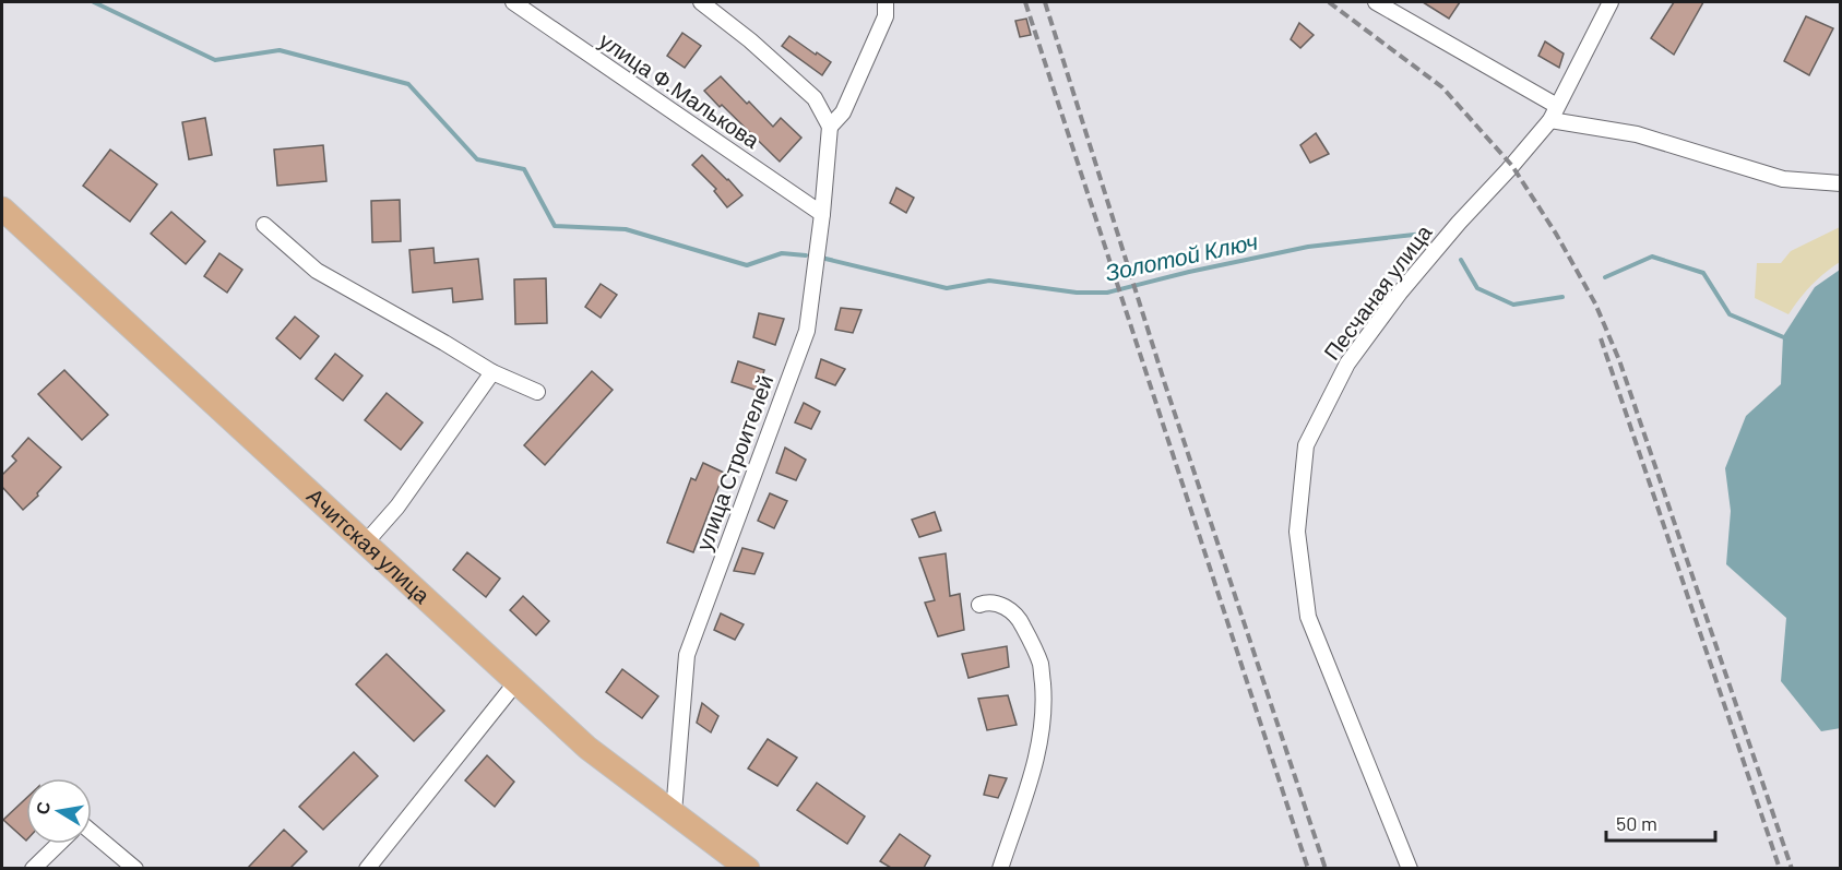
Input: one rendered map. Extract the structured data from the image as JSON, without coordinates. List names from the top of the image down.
{
  "streets": {
    "main road": ["Ачитская улица"],
    "street": ["улица Ф.Малькова", "Песчаная улица", "улица Строителей"]
  },
  "crossings": [
    ["улица Ф.Малькова", "улица Строителей"],
    ["улица Строителей", "Ачитская улица"]
  ],
  "water": ["Золотой Ключ"],
  "scale_bar": "50 m",
  "north": "left"
}
